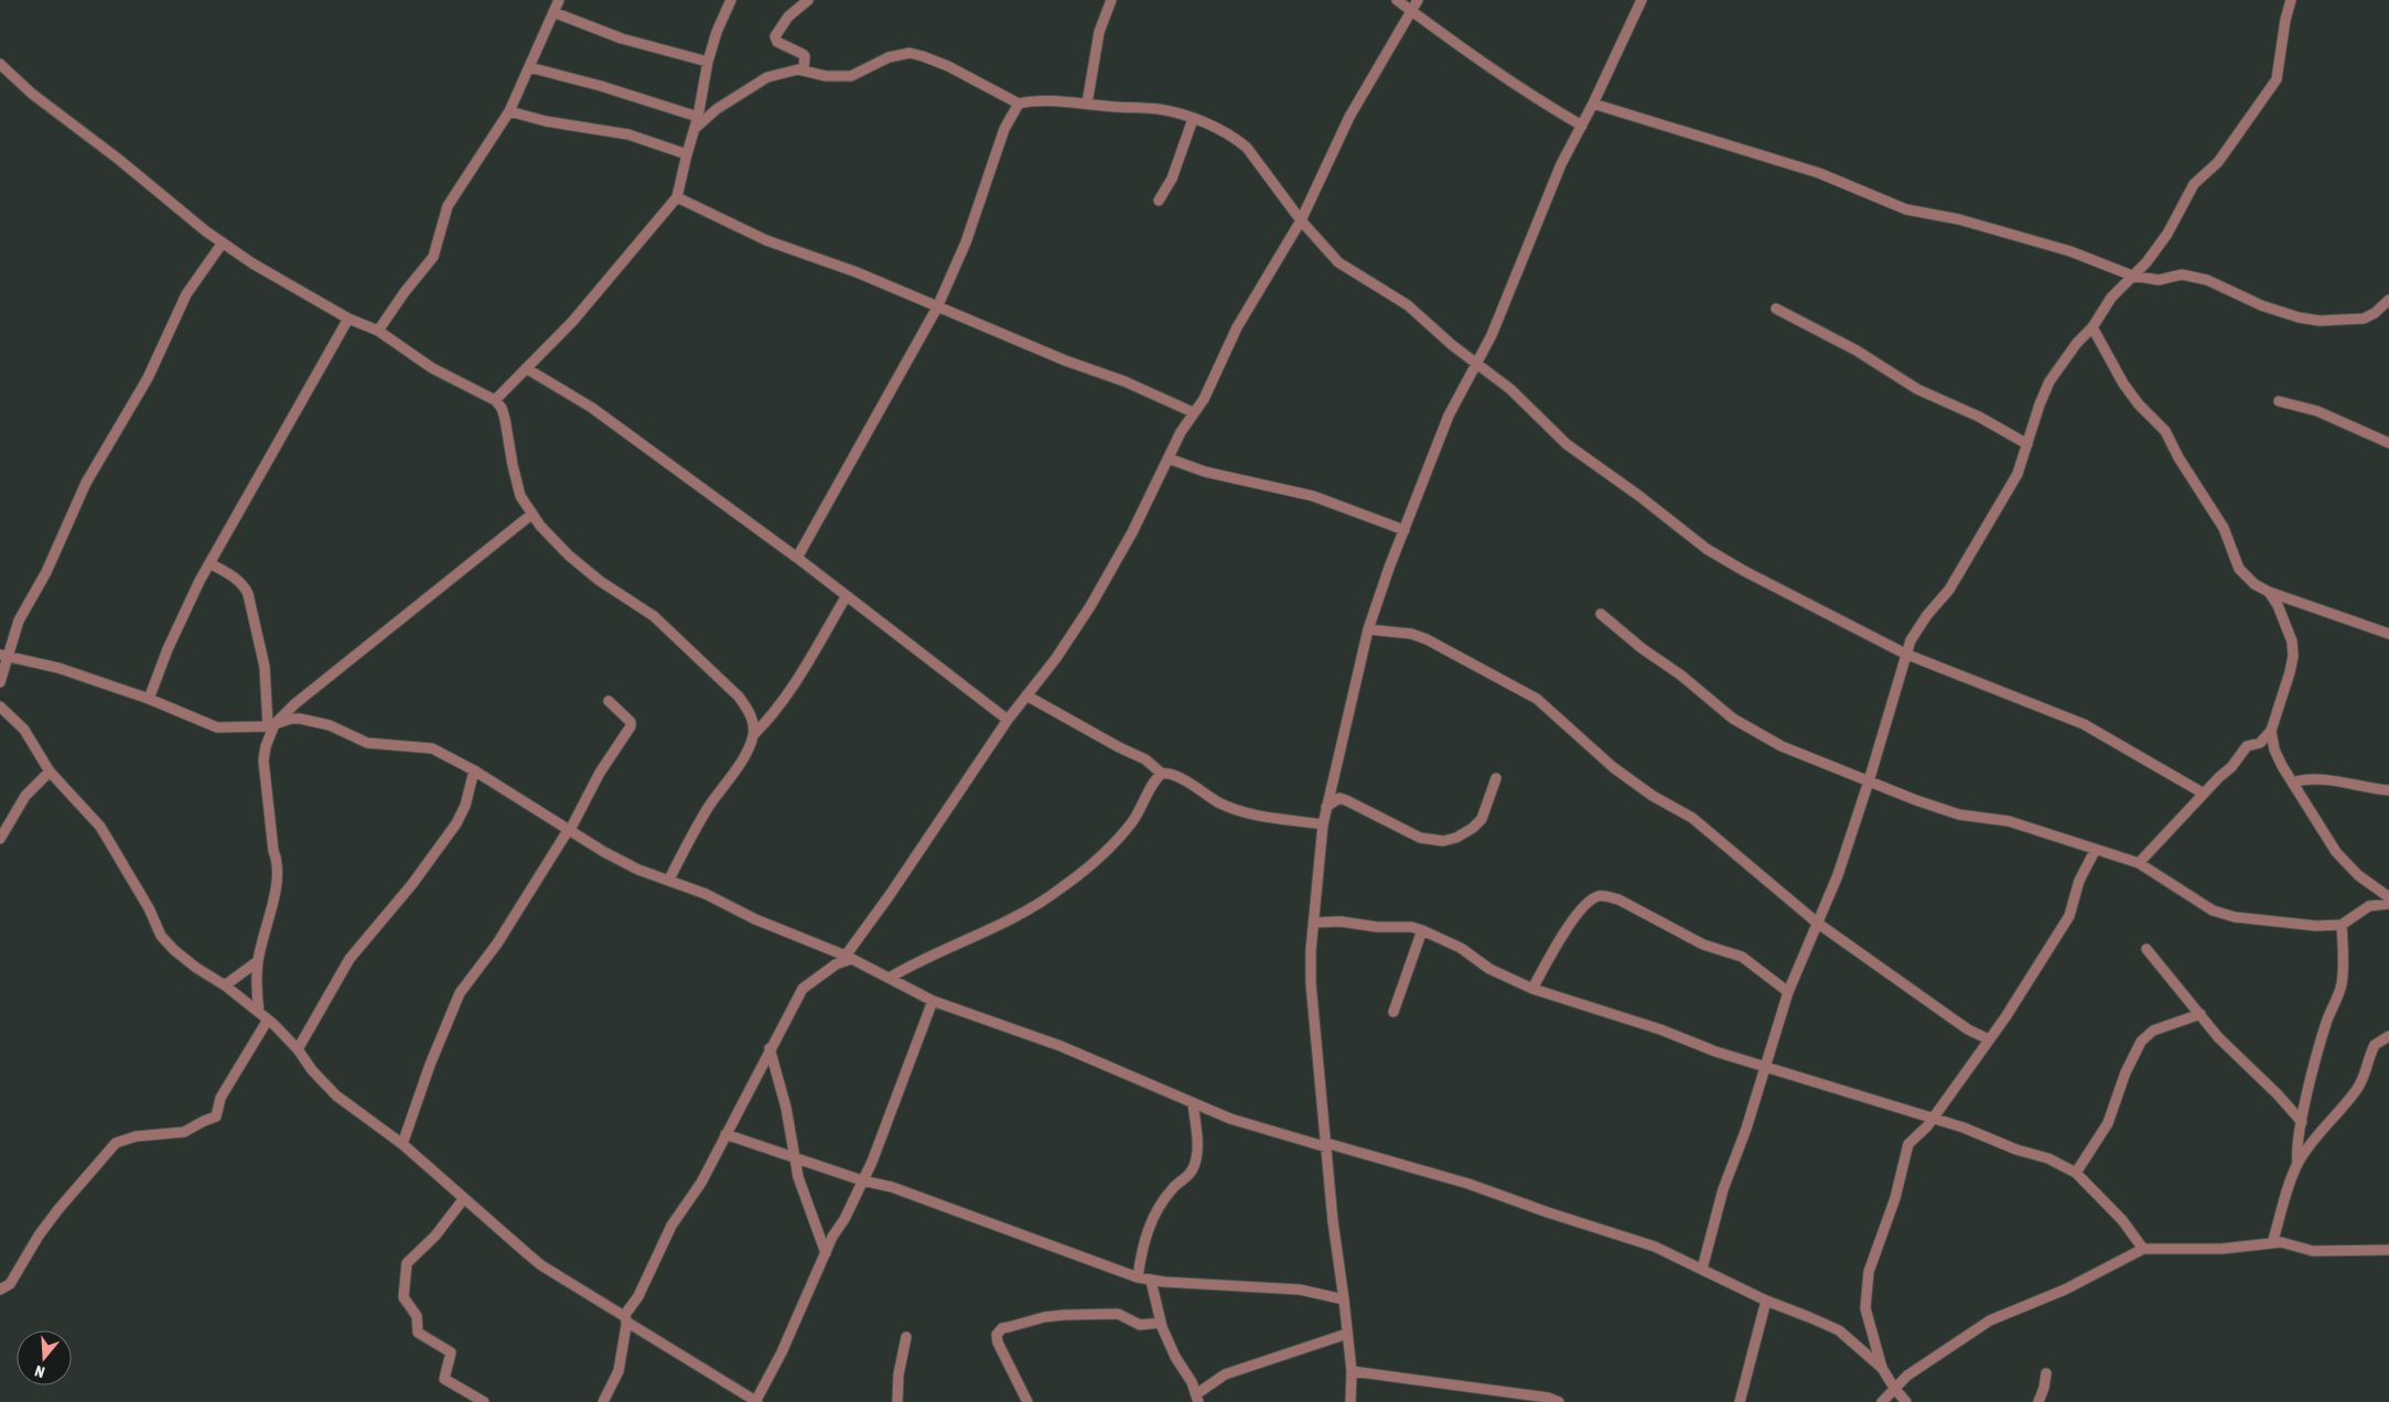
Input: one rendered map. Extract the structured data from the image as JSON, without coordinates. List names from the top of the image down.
{
  "north": "bottom"
}
